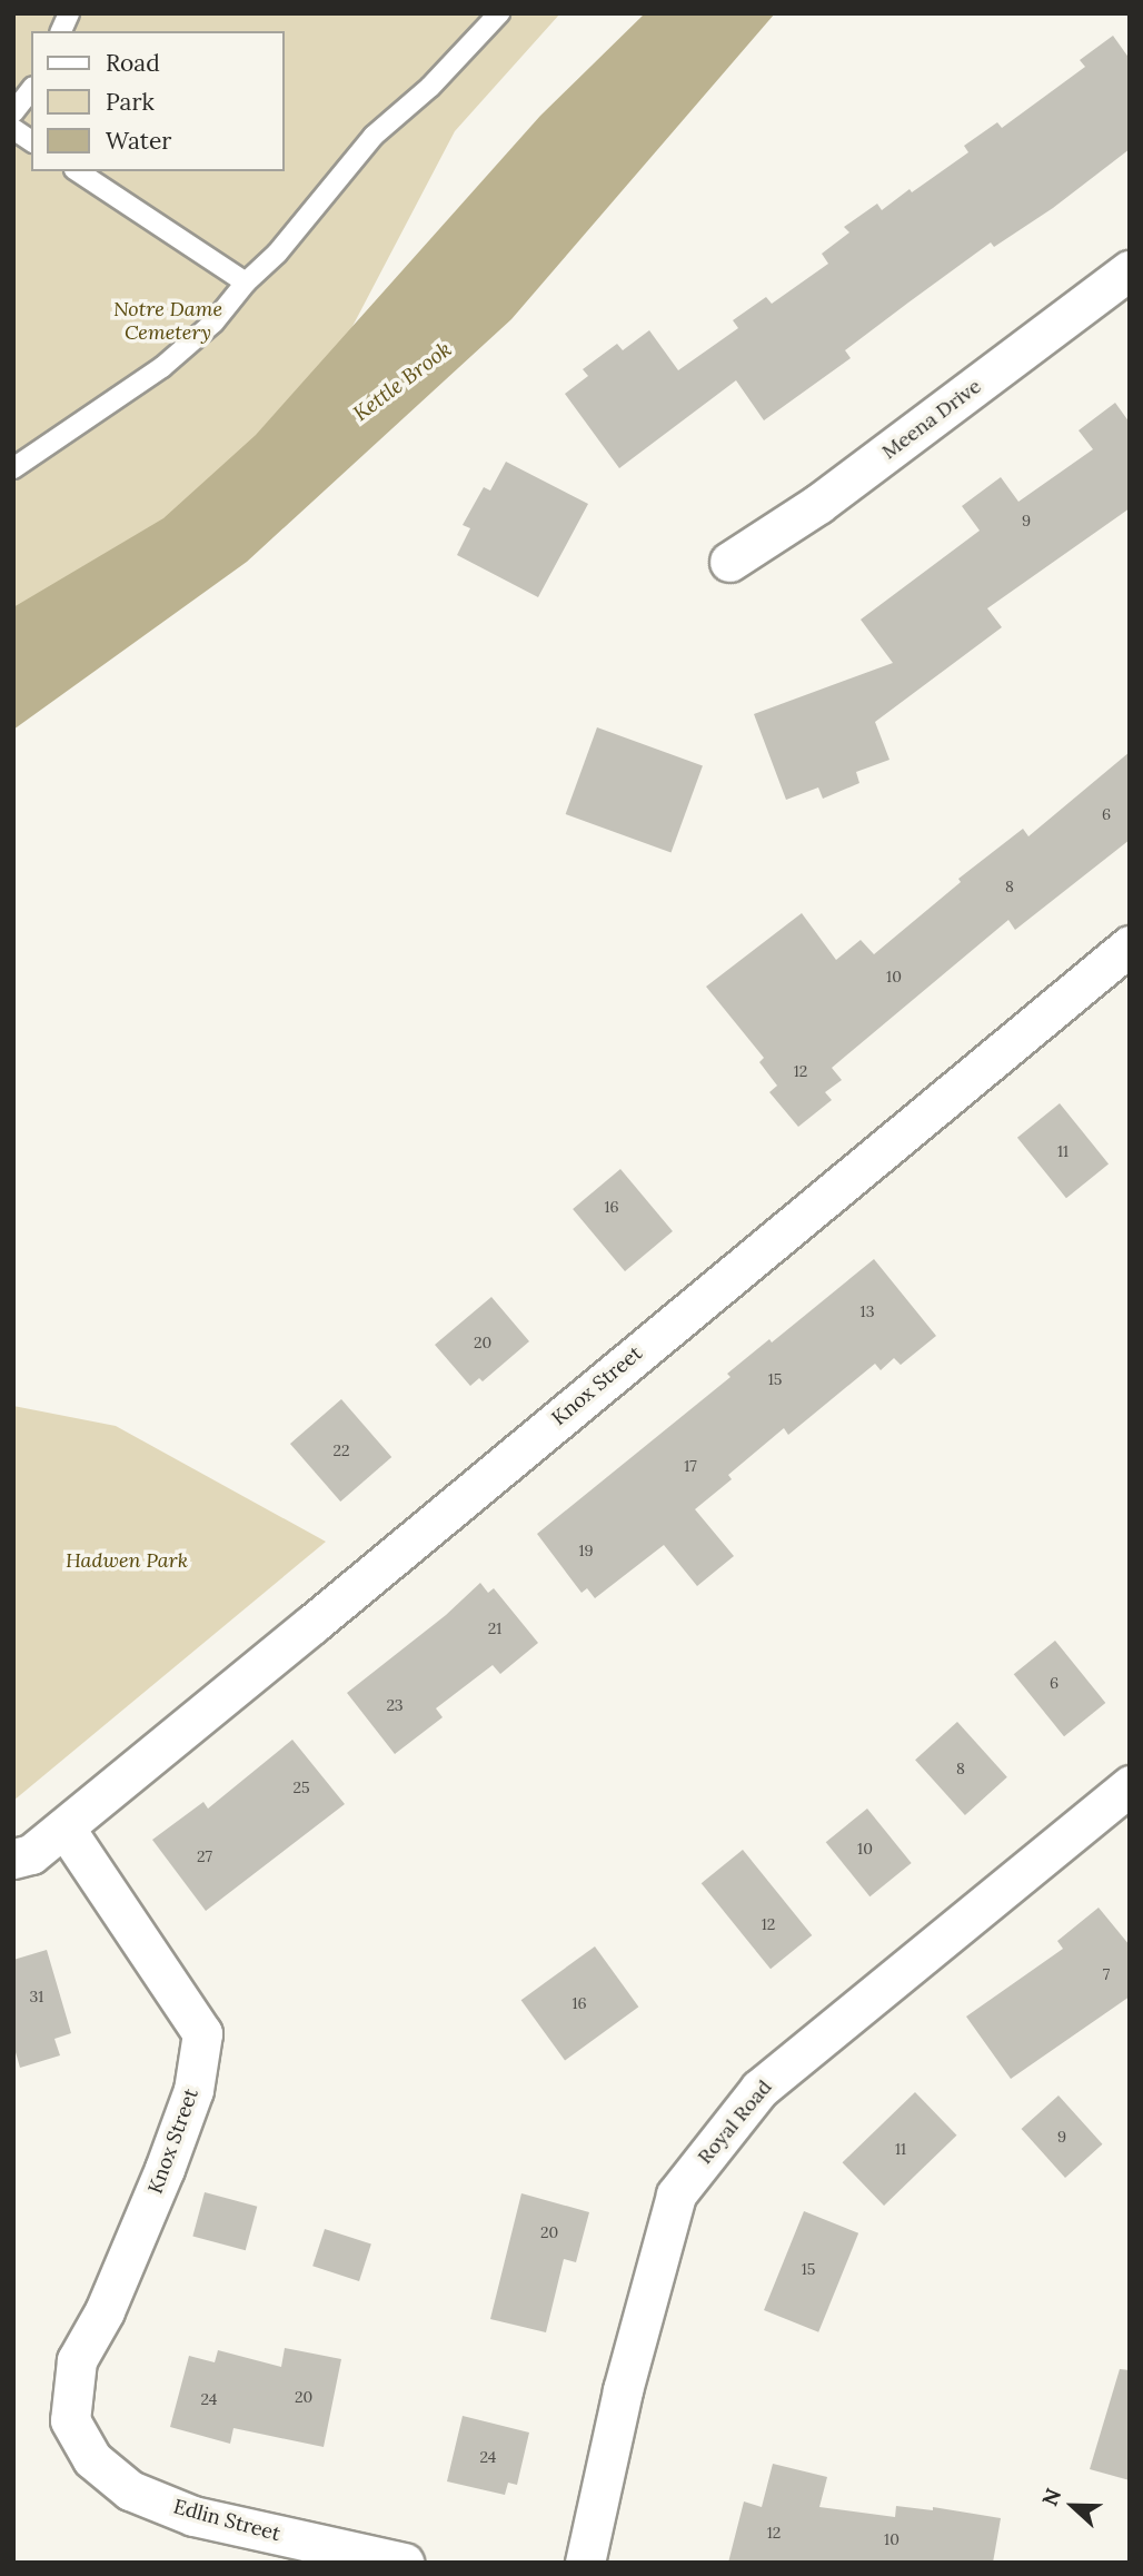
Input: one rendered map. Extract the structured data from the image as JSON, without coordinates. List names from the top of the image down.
{
  "streets": {
    "street": [
      "Meena Drive",
      "Knox Street",
      "Royal Road",
      "Edlin Street"
    ]
  },
  "crossings": [
    ["Knox Street", "Edlin Street"]
  ],
  "water": ["Kettle Brook"],
  "parks": ["Notre Dame Cemetery", "Hadwen Park"],
  "house_numbers": [
    "9",
    "6",
    "8",
    "10",
    "12",
    "11",
    "16",
    "13",
    "20",
    "15",
    "22",
    "17",
    "19",
    "21",
    "6",
    "23",
    "8",
    "25",
    "10",
    "27",
    "12",
    "7",
    "31",
    "16",
    "9",
    "11",
    "20",
    "15",
    "20",
    "24",
    "24",
    "12",
    "10"
  ],
  "legend": ["Road", "Park", "Water"],
  "north": "left"
}
